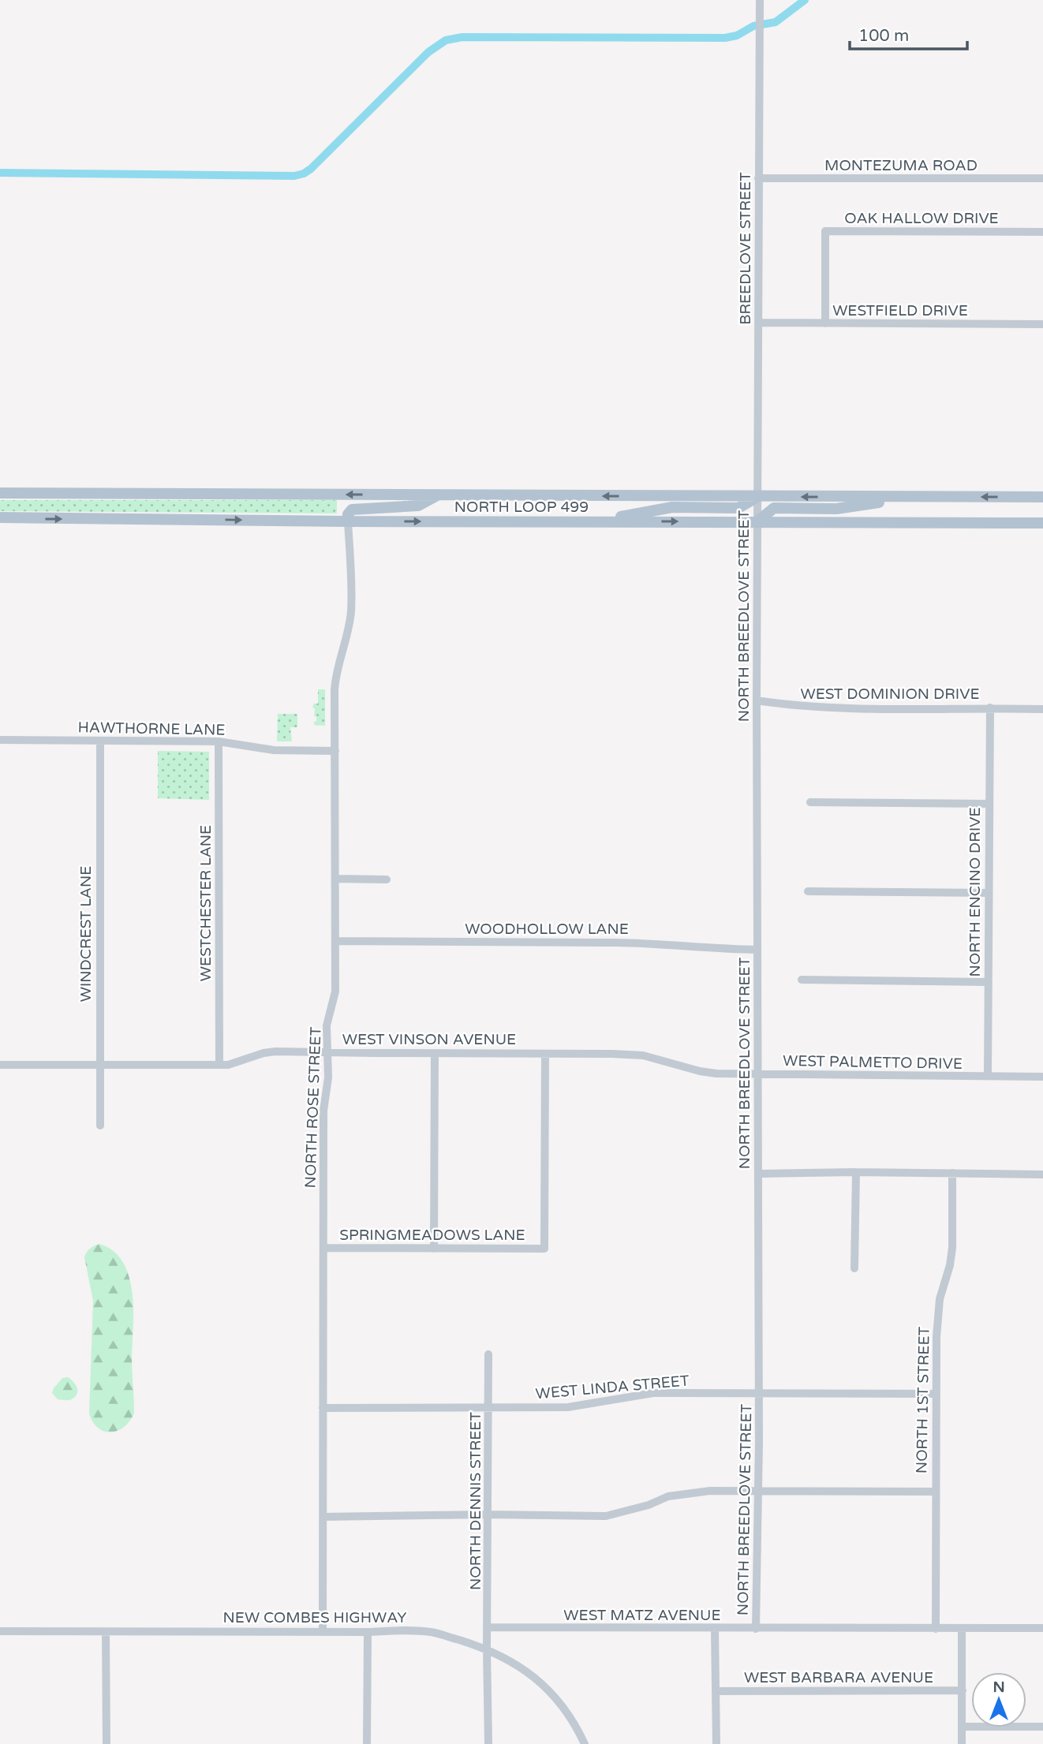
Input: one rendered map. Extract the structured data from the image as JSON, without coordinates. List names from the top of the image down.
{
  "streets": {
    "main road": ["NORTH LOOP 499"],
    "street": [
      "MONTEZUMA ROAD",
      "OAK HALLOW DRIVE",
      "BREEDLOVE STREET",
      "WESTFIELD DRIVE",
      "NORTH BREEDLOVE STREET",
      "WEST DOMINION DRIVE",
      "HAWTHORNE LANE",
      "NORTH ENCINO DRIVE",
      "WESTCHESTER LANE",
      "WOODHOLLOW LANE",
      "WINDCREST LANE",
      "WEST VINSON AVENUE",
      "WEST PALMETTO DRIVE",
      "NORTH ROSE STREET",
      "SPRINGMEADOWS LANE",
      "WEST LINDA STREET",
      "NORTH 1ST STREET",
      "NORTH DENNIS STREET",
      "WEST MATZ AVENUE",
      "NEW COMBES HIGHWAY",
      "WEST BARBARA AVENUE"
    ]
  },
  "crossings": [
    ["MONTEZUMA ROAD", "BREEDLOVE STREET"],
    ["OAK HALLOW DRIVE", "WESTFIELD DRIVE"],
    ["BREEDLOVE STREET", "WESTFIELD DRIVE"],
    ["BREEDLOVE STREET", "NORTH LOOP 499"],
    ["BREEDLOVE STREET", "NORTH BREEDLOVE STREET"],
    ["NORTH LOOP 499", "NORTH BREEDLOVE STREET"],
    ["NORTH LOOP 499", "NORTH ROSE STREET"],
    ["NORTH BREEDLOVE STREET", "WEST DOMINION DRIVE"],
    ["NORTH BREEDLOVE STREET", "WOODHOLLOW LANE"],
    ["NORTH BREEDLOVE STREET", "WEST VINSON AVENUE"],
    ["NORTH BREEDLOVE STREET", "WEST PALMETTO DRIVE"],
    ["NORTH BREEDLOVE STREET", "WEST LINDA STREET"],
    ["NORTH BREEDLOVE STREET", "WEST MATZ AVENUE"],
    ["WEST DOMINION DRIVE", "NORTH ENCINO DRIVE"],
    ["HAWTHORNE LANE", "WESTCHESTER LANE"],
    ["HAWTHORNE LANE", "WINDCREST LANE"],
    ["HAWTHORNE LANE", "NORTH ROSE STREET"],
    ["NORTH ENCINO DRIVE", "WEST PALMETTO DRIVE"],
    ["WESTCHESTER LANE", "WEST VINSON AVENUE"],
    ["WOODHOLLOW LANE", "NORTH ROSE STREET"],
    ["WINDCREST LANE", "WEST VINSON AVENUE"],
    ["WEST VINSON AVENUE", "WEST PALMETTO DRIVE"],
    ["WEST VINSON AVENUE", "NORTH ROSE STREET"],
    ["WEST VINSON AVENUE", "SPRINGMEADOWS LANE"],
    ["NORTH ROSE STREET", "SPRINGMEADOWS LANE"],
    ["NORTH ROSE STREET", "WEST LINDA STREET"],
    ["NORTH ROSE STREET", "NEW COMBES HIGHWAY"],
    ["WEST LINDA STREET", "NORTH 1ST STREET"],
    ["WEST LINDA STREET", "NORTH DENNIS STREET"],
    ["NORTH 1ST STREET", "WEST MATZ AVENUE"],
    ["NORTH DENNIS STREET", "WEST MATZ AVENUE"],
    ["NORTH DENNIS STREET", "NEW COMBES HIGHWAY"]
  ],
  "scale_bar": "100 m",
  "north": "top"
}
